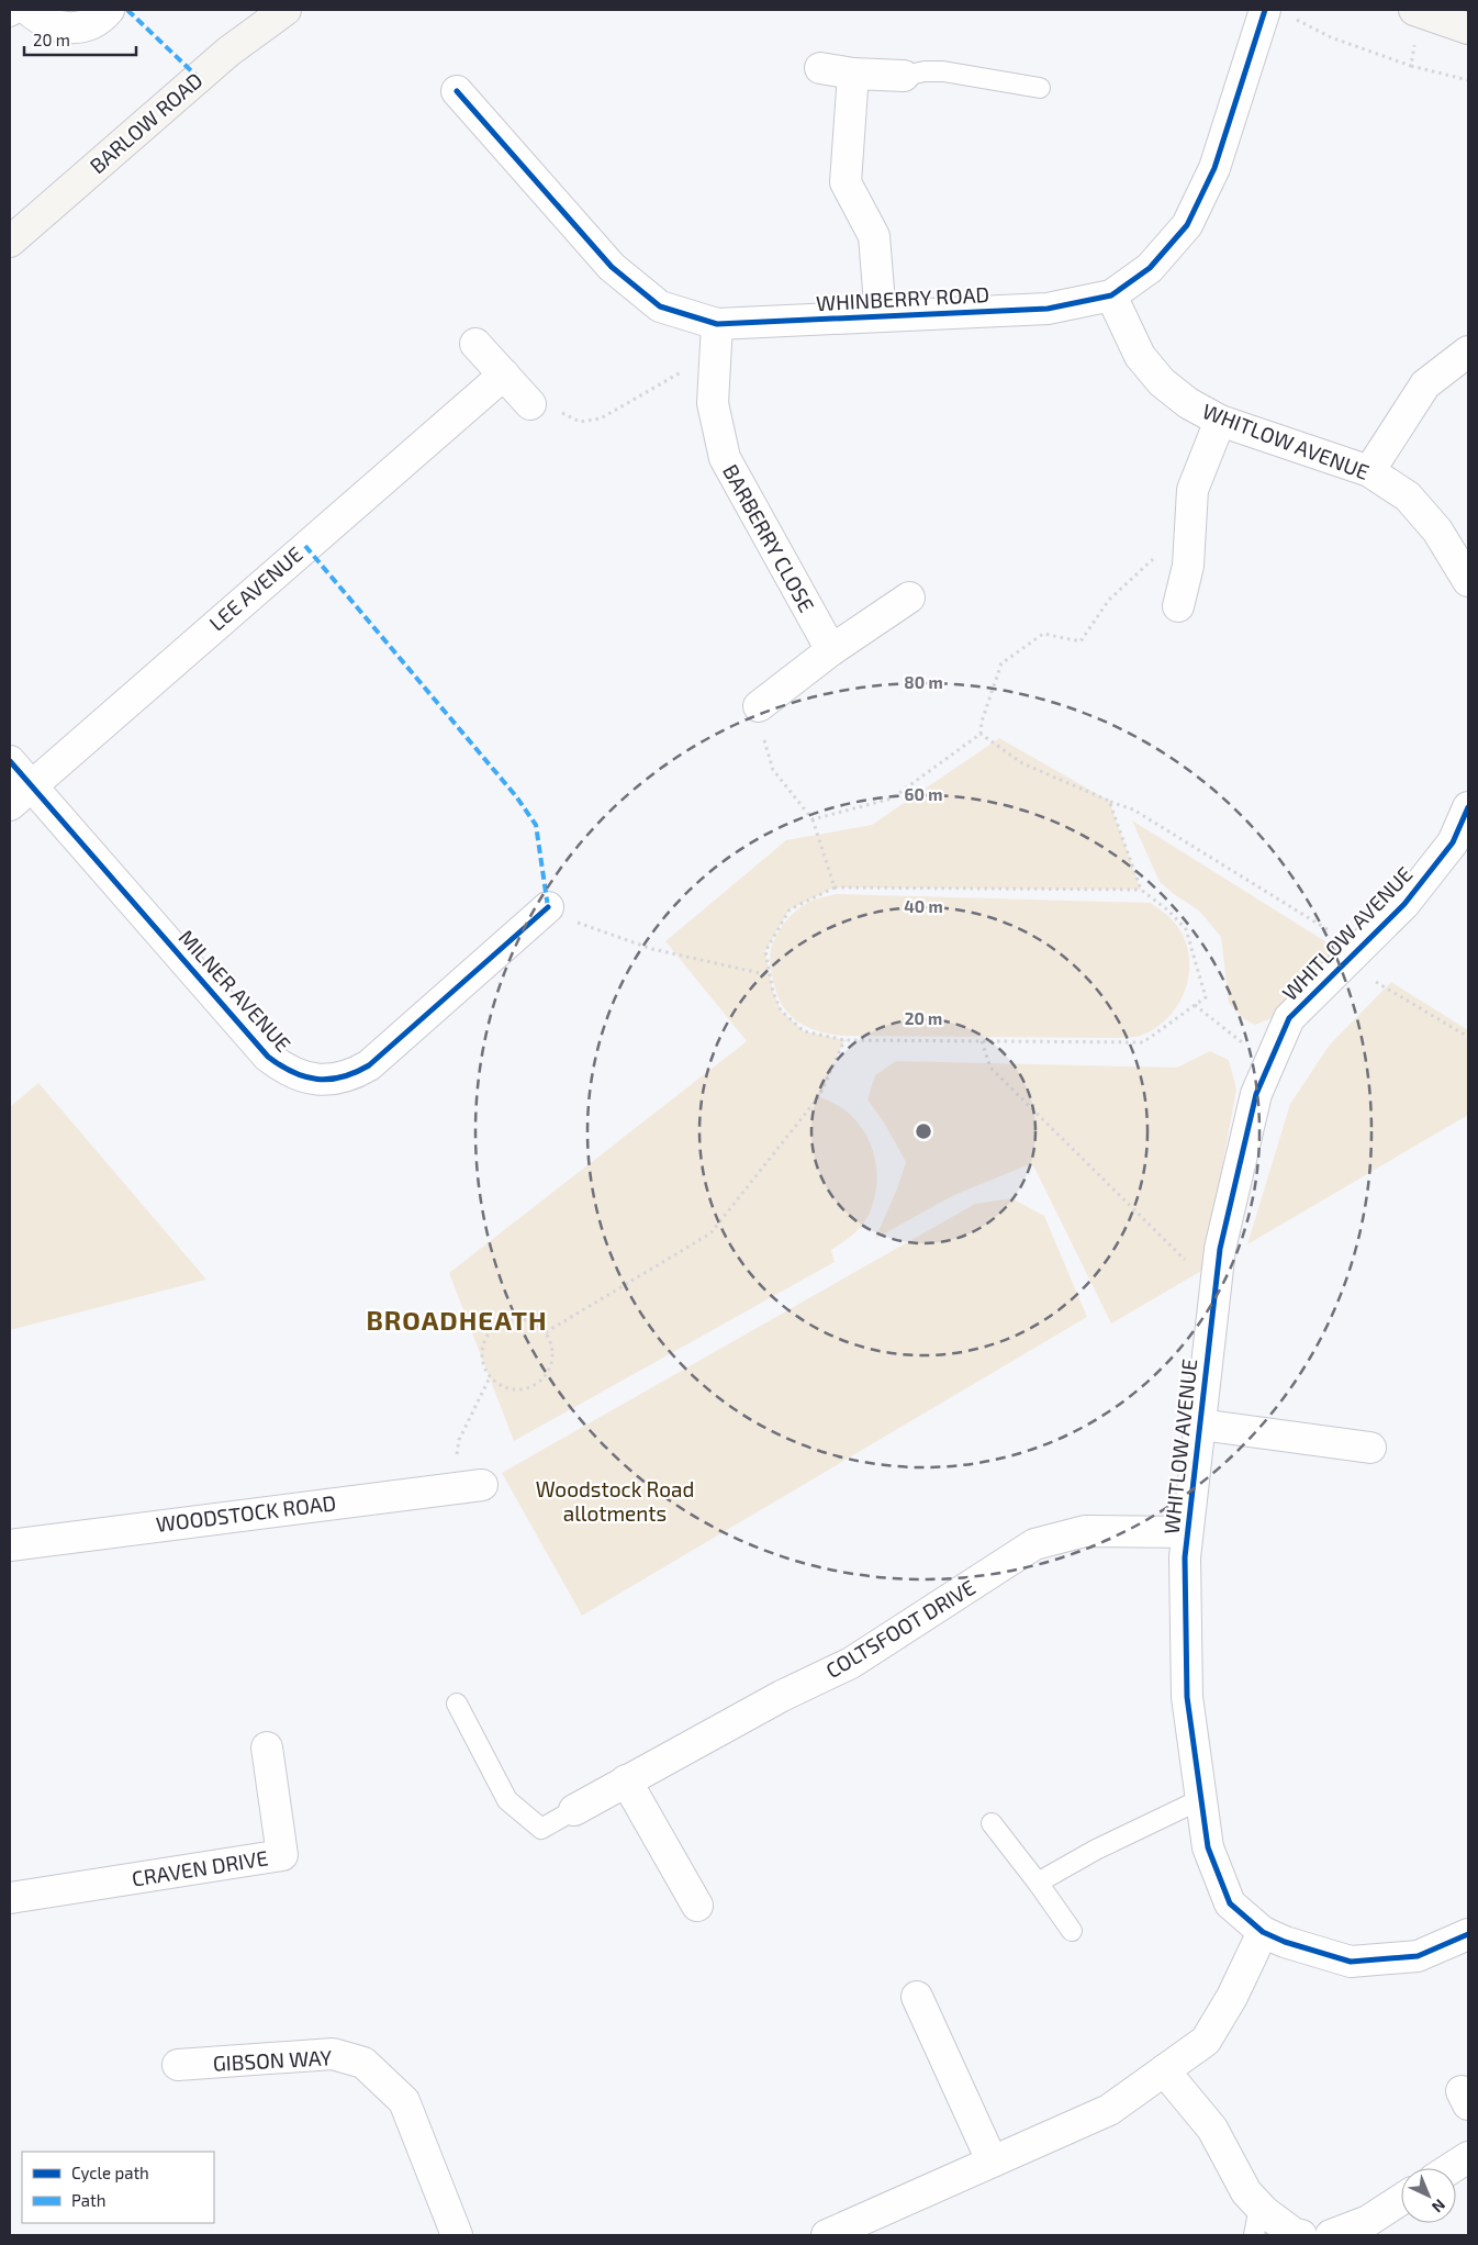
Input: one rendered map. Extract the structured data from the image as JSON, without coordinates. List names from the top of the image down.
{
  "streets": {
    "street": [
      "BARLOW ROAD",
      "WHINBERRY ROAD",
      "WHITLOW AVENUE",
      "BARBERRY CLOSE",
      "LEE AVENUE",
      "MILNER AVENUE",
      "WOODSTOCK ROAD",
      "COLTSFOOT DRIVE",
      "CRAVEN DRIVE",
      "GIBSON WAY"
    ]
  },
  "crossings": [
    ["WHINBERRY ROAD", "WHITLOW AVENUE"],
    ["WHINBERRY ROAD", "BARBERRY CLOSE"],
    ["WHITLOW AVENUE", "COLTSFOOT DRIVE"],
    ["LEE AVENUE", "MILNER AVENUE"]
  ],
  "districts": ["BROADHEATH"],
  "parks": ["Woodstock Road allotments"],
  "legend": ["Cycle path", "Path"],
  "scale_bar": "20 m",
  "north": "bottom right",
  "rings": [
    "80 m",
    "60 m",
    "40 m",
    "20 m"
  ]
}
